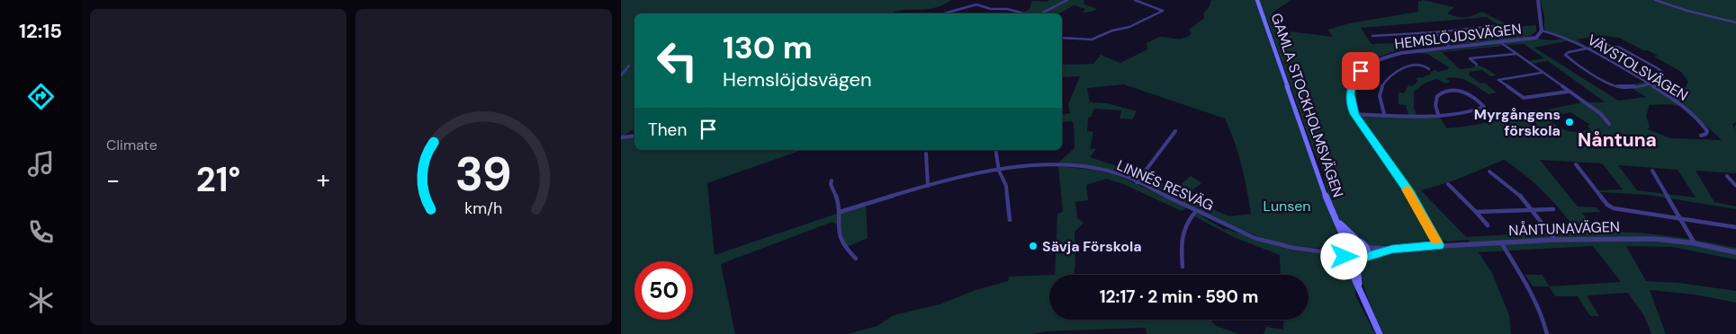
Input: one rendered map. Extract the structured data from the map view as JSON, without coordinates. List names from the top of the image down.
{
  "streets": {
    "main road": ["GAMLA STOCKHOLMSVÄGEN"],
    "street": [
      "HEMSLÖJDSVÄGEN",
      "VÄVSTOLSVÄGEN",
      "LINNÉS RESVÄG",
      "NÅNTUNAVÄGEN"
    ]
  },
  "crossings": [
    ["HEMSLÖJDSVÄGEN", "VÄVSTOLSVÄGEN"],
    ["HEMSLÖJDSVÄGEN", "NÅNTUNAVÄGEN"],
    ["GAMLA STOCKHOLMSVÄGEN", "LINNÉS RESVÄG"],
    ["GAMLA STOCKHOLMSVÄGEN", "NÅNTUNAVÄGEN"],
    ["LINNÉS RESVÄG", "NÅNTUNAVÄGEN"]
  ],
  "districts": ["Nåntuna"],
  "parks": ["Lunsen"],
  "places": ["Myrgångens förskola", "Sävja Förskola"],
  "page": {
    "tabs": "12:15",
    "tile": "Climate",
    "turn": ["130 m", "Hemslöjdsvägen"],
    "then": "Then",
    "heat": ["−", "21°", "+"],
    "limit": "50",
    "trip": "12:17 · 2 min · 590 m",
    "gauge": ["39", "km/h"]
  }
}
